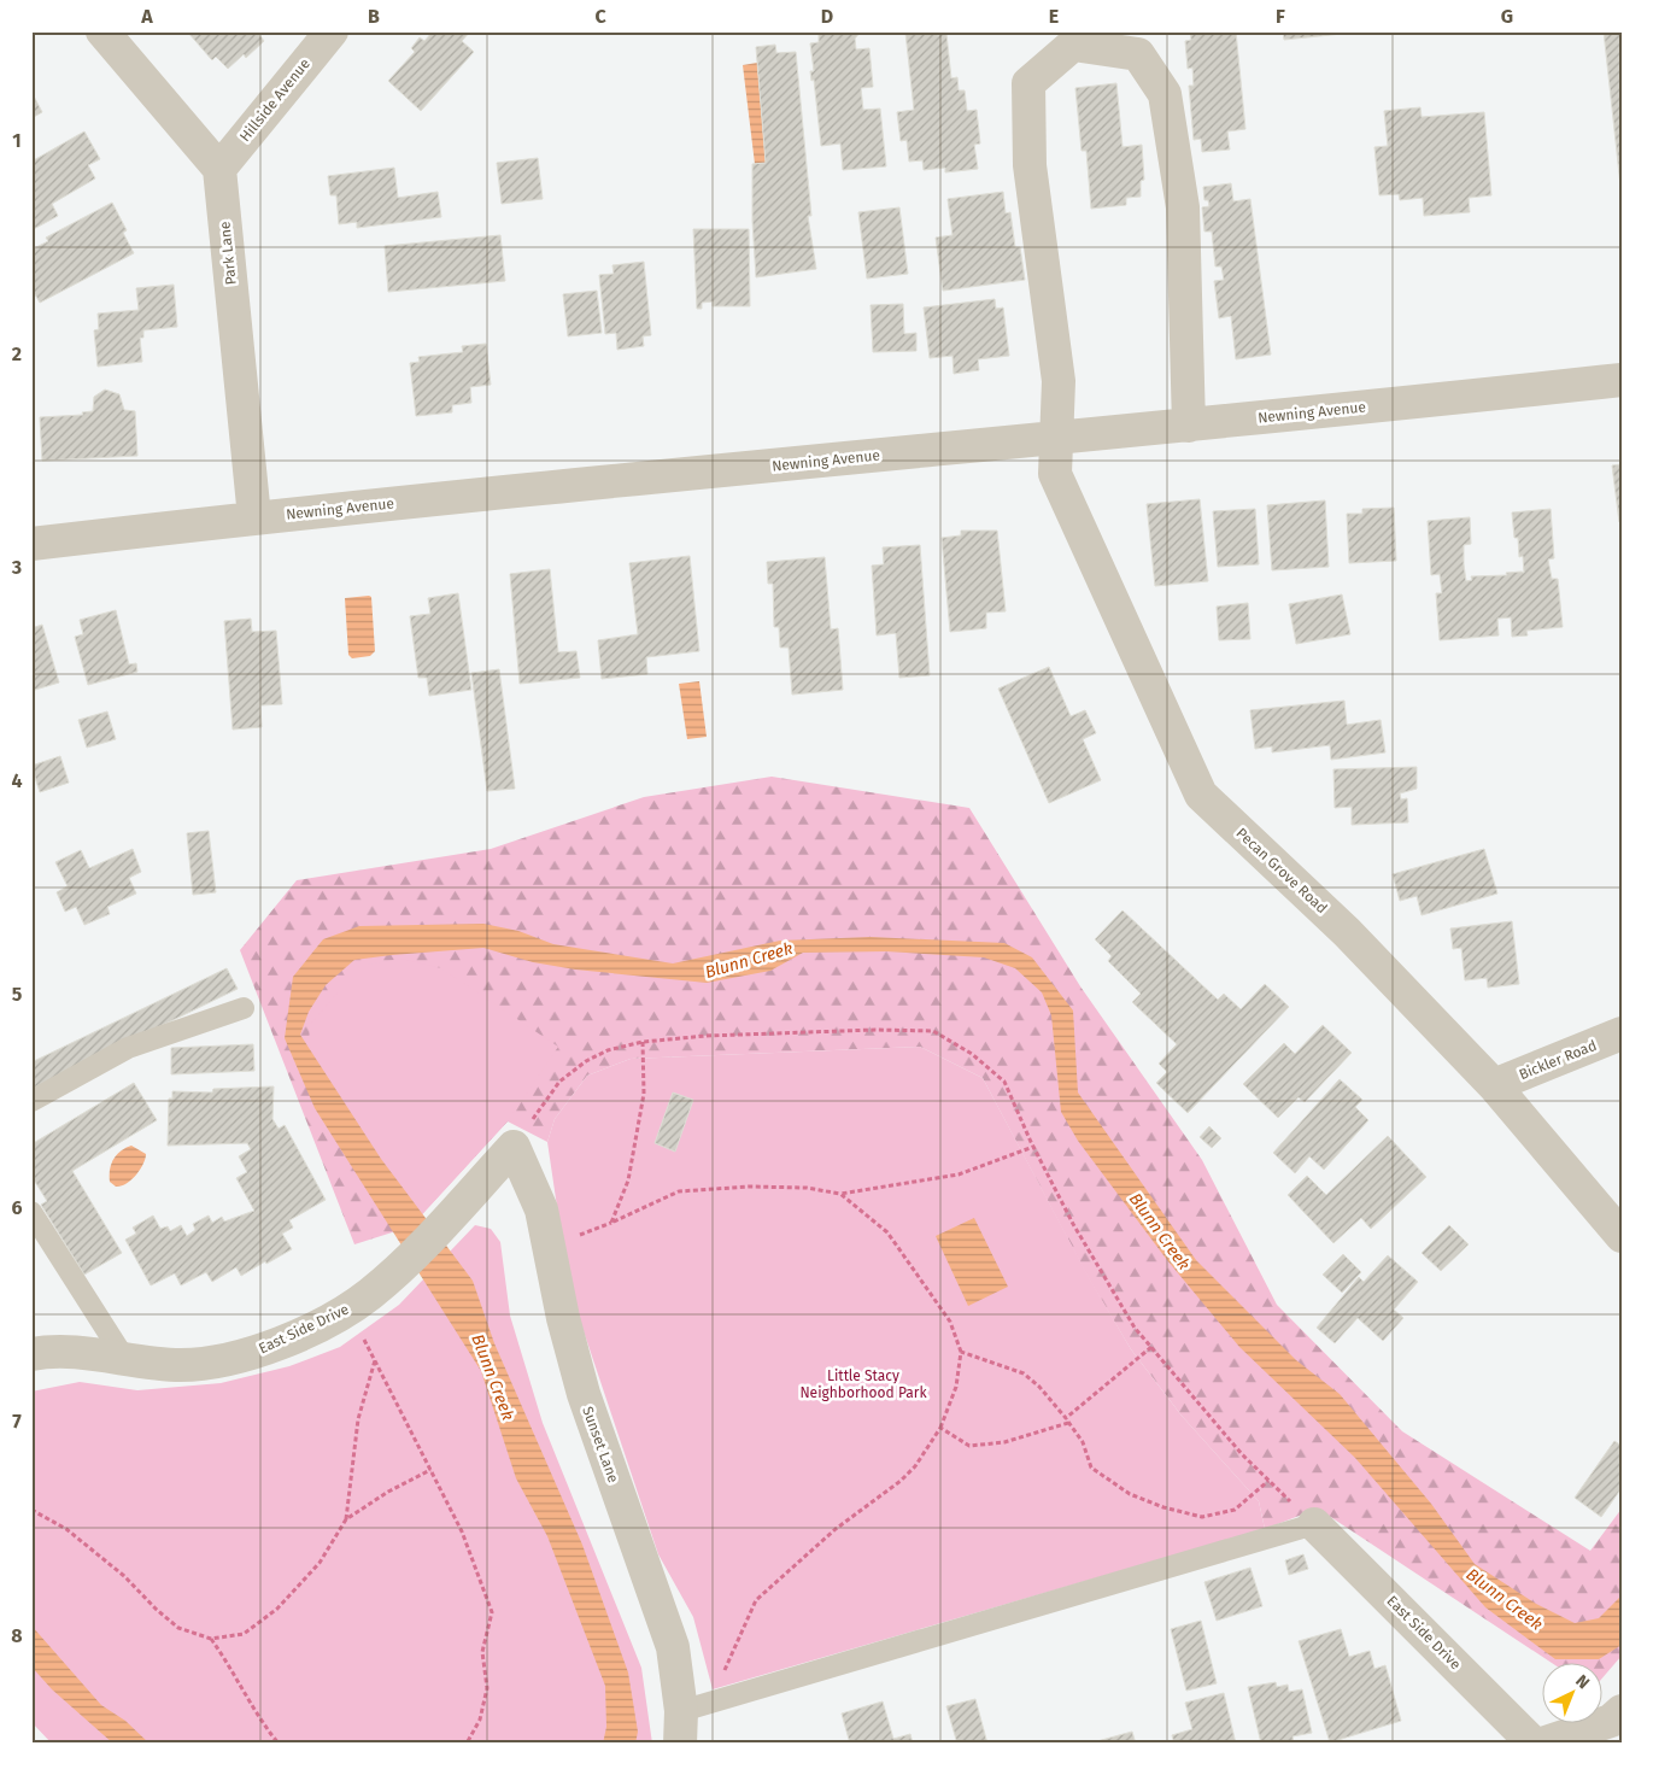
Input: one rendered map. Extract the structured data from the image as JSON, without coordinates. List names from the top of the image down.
{
  "streets": {
    "street": [
      "Hillside Avenue",
      "Park Lane",
      "Newning Avenue",
      "Pecan Grove Road",
      "Bickler Road",
      "East Side Drive",
      "Sunset Lane"
    ]
  },
  "crossings": [
    ["Hillside Avenue", "Park Lane"],
    ["Park Lane", "Newning Avenue"],
    ["Newning Avenue", "Pecan Grove Road"],
    ["Pecan Grove Road", "Bickler Road"],
    ["East Side Drive", "Sunset Lane"]
  ],
  "water": ["Blunn Creek"],
  "parks": ["Little Stacy Neighborhood Park"],
  "north": "top right",
  "grid": {
    "columns": [
      "A",
      "B",
      "C",
      "D",
      "E",
      "F",
      "G"
    ],
    "rows": [
      "1",
      "2",
      "3",
      "4",
      "5",
      "6",
      "7",
      "8"
    ]
  }
}
